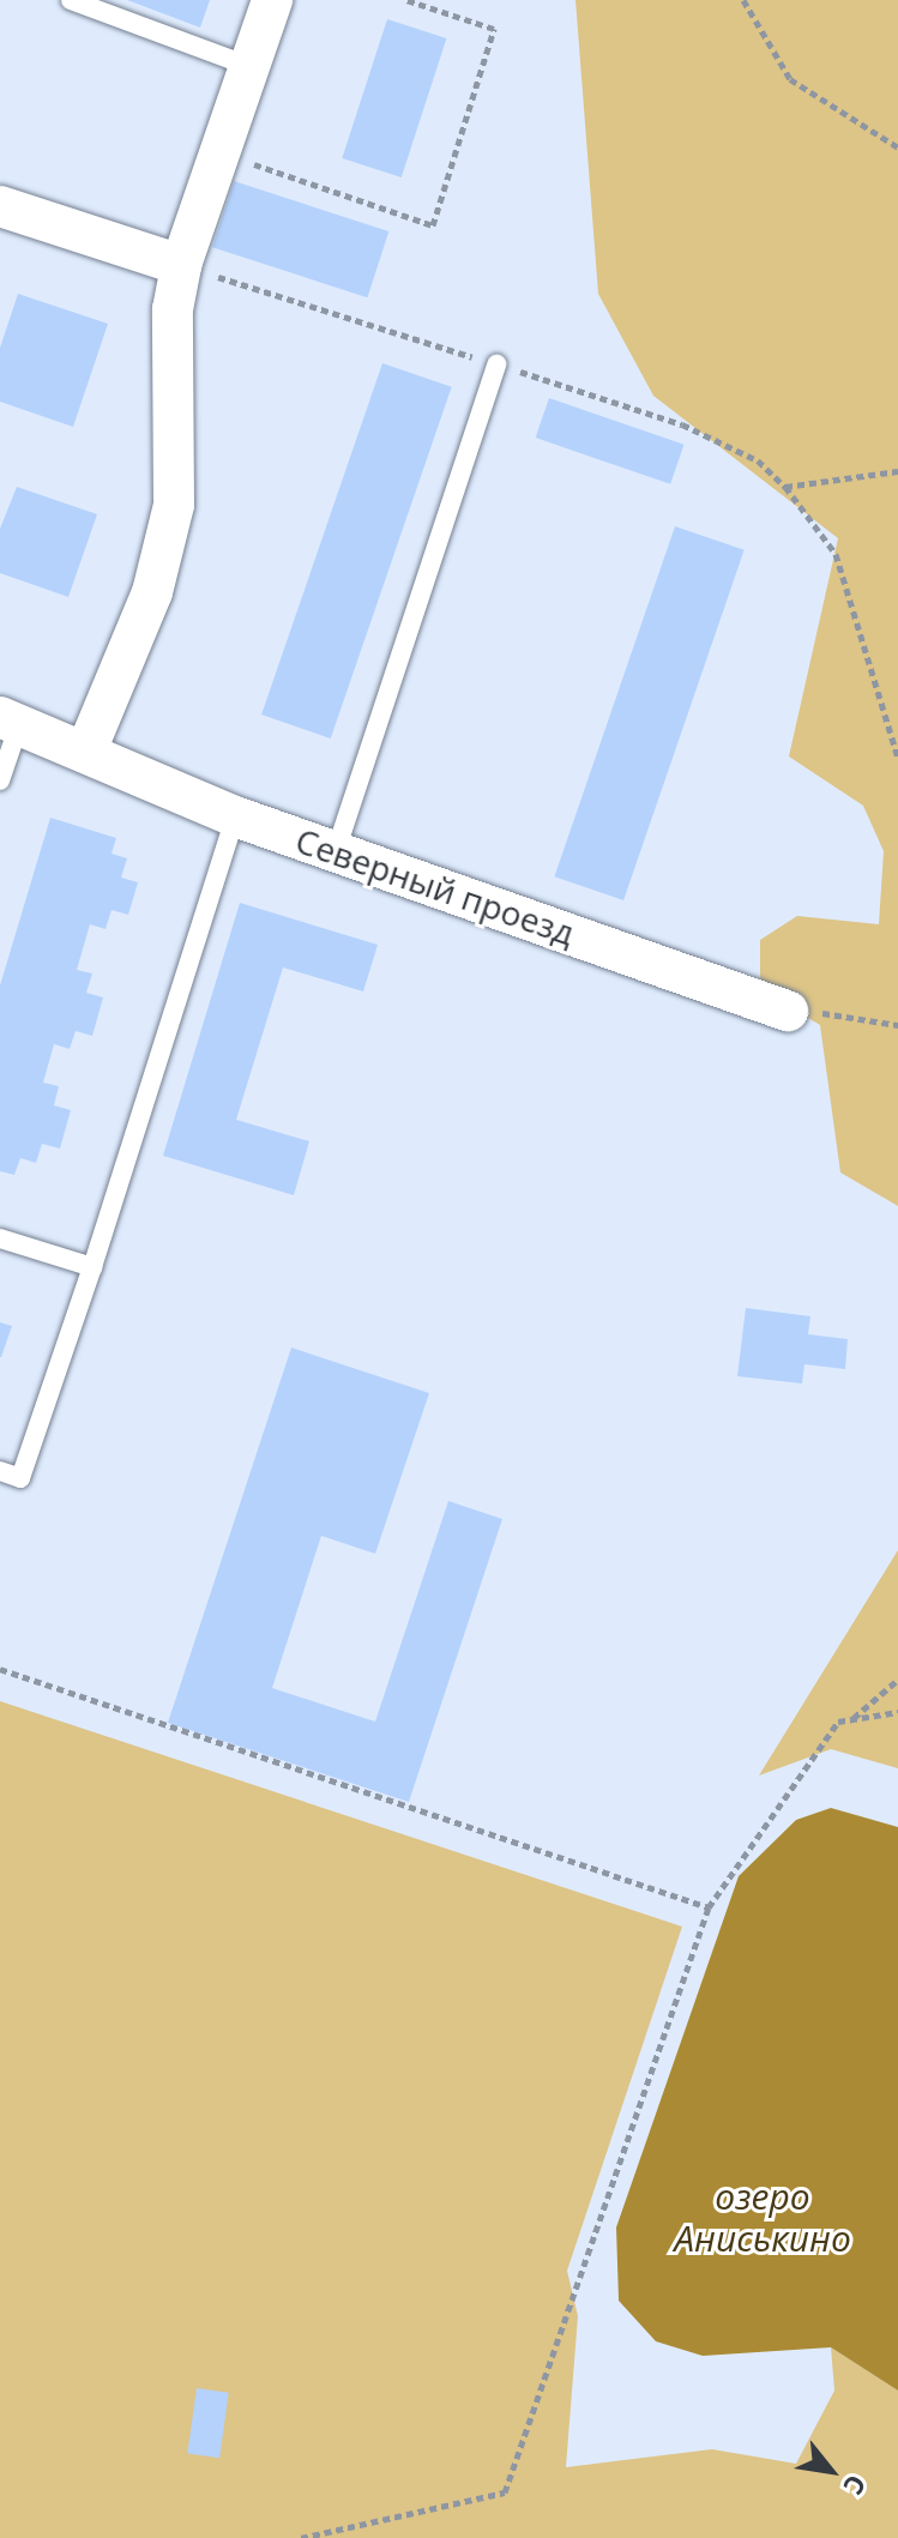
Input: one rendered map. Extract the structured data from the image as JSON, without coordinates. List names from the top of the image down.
{
  "streets": {
    "street": ["Северный проезд"]
  },
  "water": ["озеро Аниськино"],
  "north": "bottom right"
}
